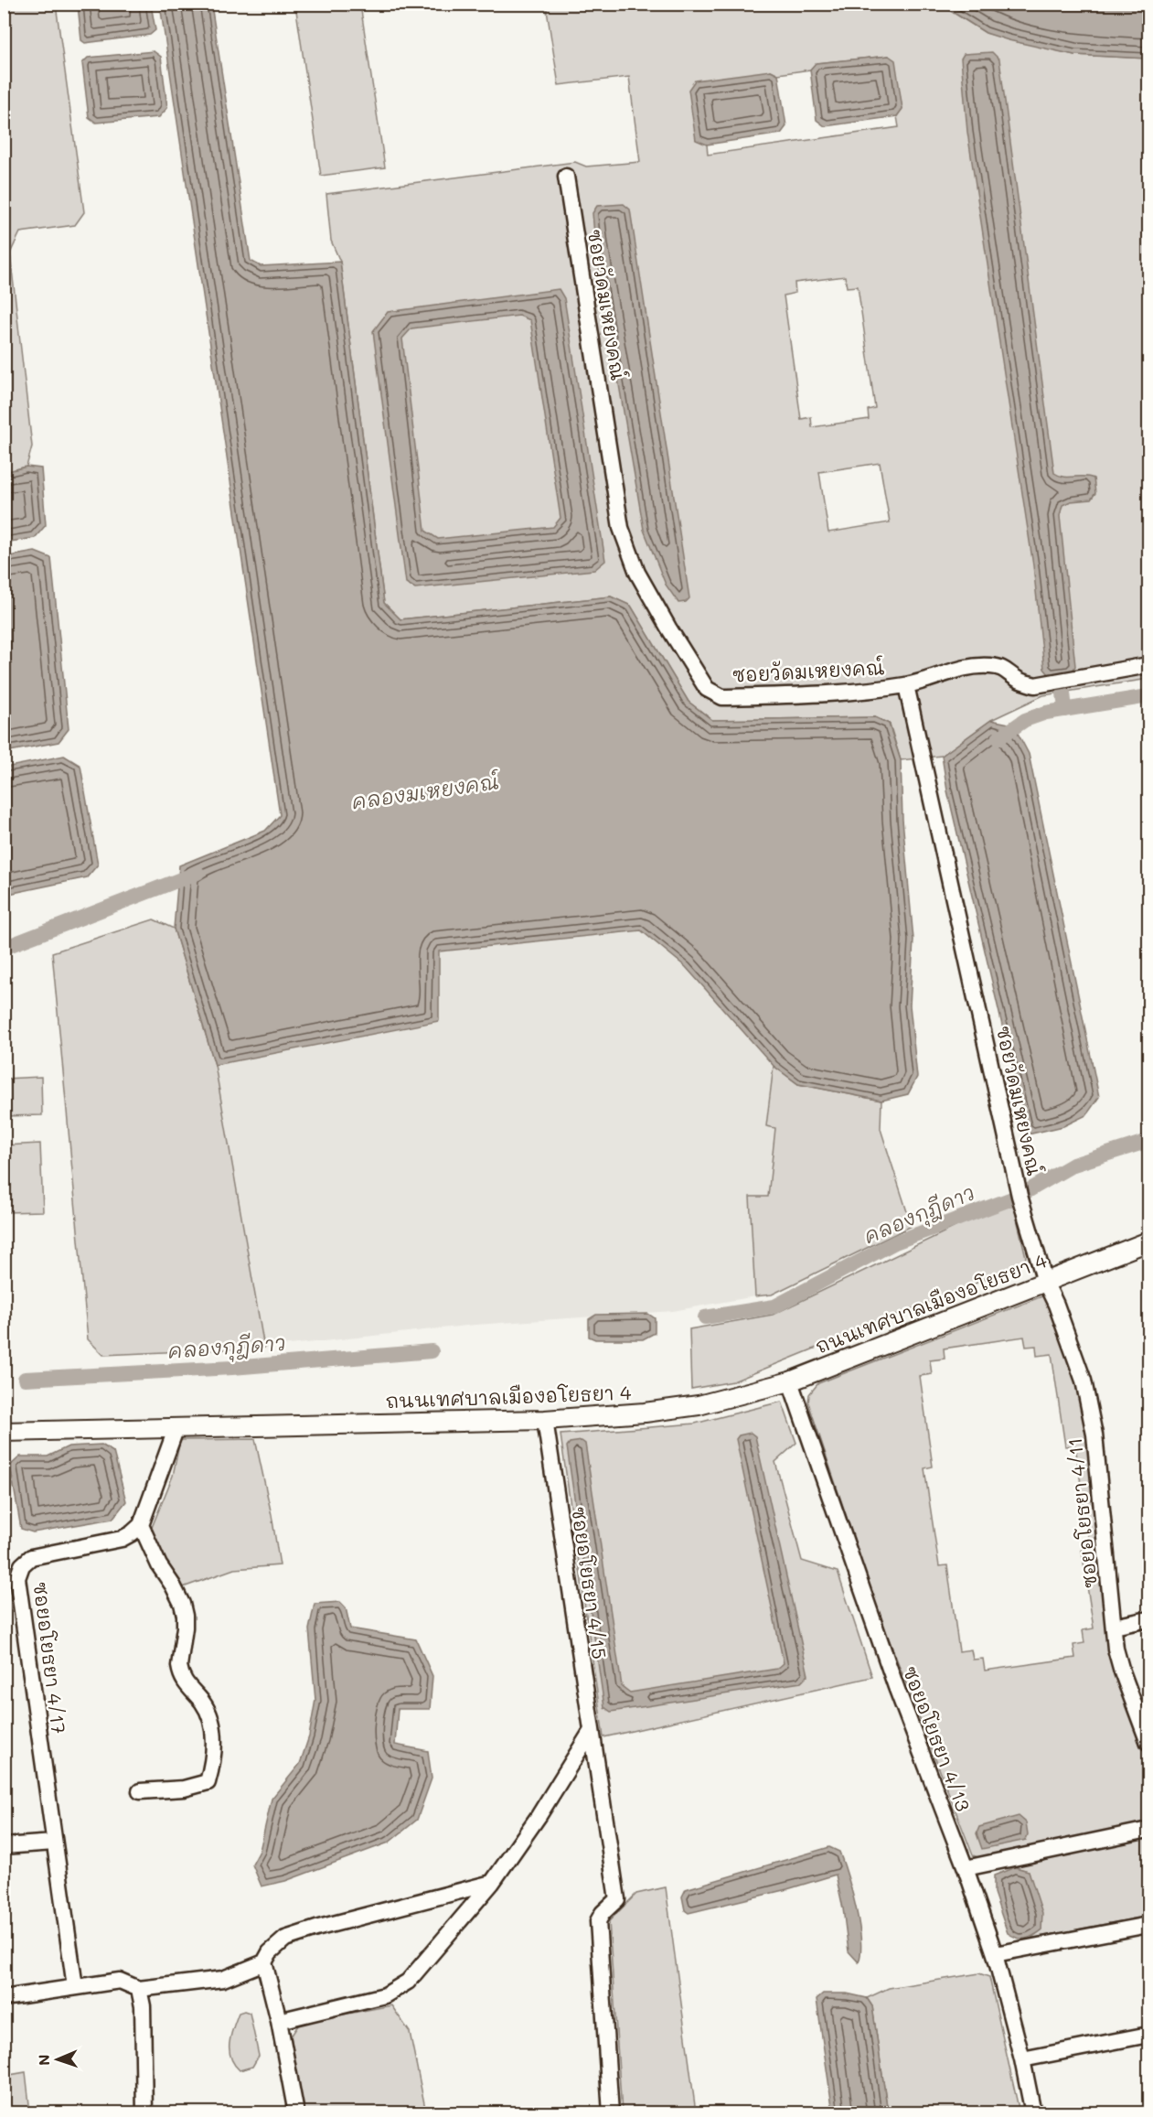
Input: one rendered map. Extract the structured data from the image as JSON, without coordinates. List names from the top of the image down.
{
  "streets": {
    "street": [
      "ซอยวัดมเหยงคณ์",
      "ถนนเทศบาลเมืองอโยธยา 4",
      "ซอยอโยธยา 4/11",
      "ซอยอโยธยา 4/15",
      "ซอยอโยธยา 4/17",
      "ซอยอโยธยา 4/13"
    ]
  },
  "crossings": [
    ["ซอยวัดมเหยงคณ์", "ถนนเทศบาลเมืองอโยธยา 4"],
    ["ซอยวัดมเหยงคณ์", "ซอยอโยธยา 4/11"],
    ["ถนนเทศบาลเมืองอโยธยา 4", "ซอยอโยธยา 4/11"],
    ["ถนนเทศบาลเมืองอโยธยา 4", "ซอยอโยธยา 4/15"],
    ["ถนนเทศบาลเมืองอโยธยา 4", "ซอยอโยธยา 4/13"]
  ],
  "water": ["คลองมเหยงคณ์", "คลองกุฎีดาว"],
  "north": "left"
}
